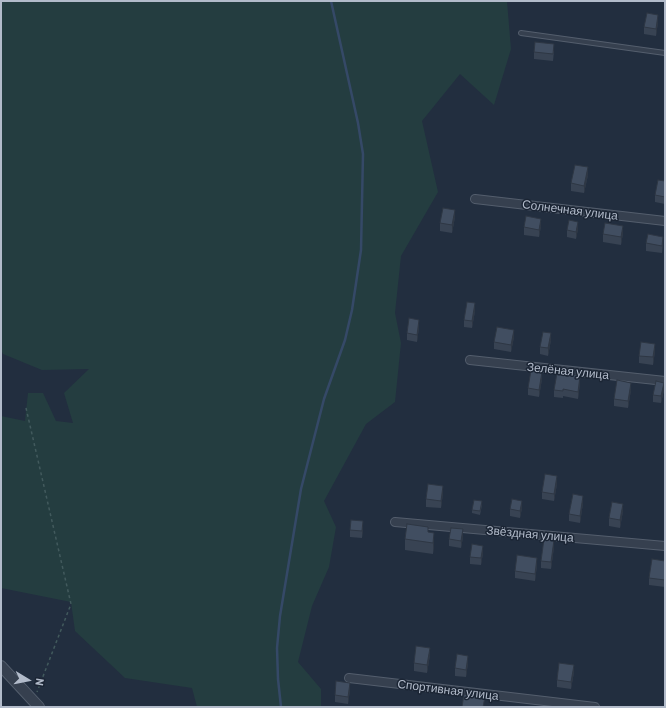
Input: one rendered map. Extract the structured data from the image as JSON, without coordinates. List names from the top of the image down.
{
  "streets": {
    "street": [
      "Солнечная улица",
      "Зелёная улица",
      "Звёздная улица",
      "Спортивная улица"
    ]
  },
  "north": "right"
}
